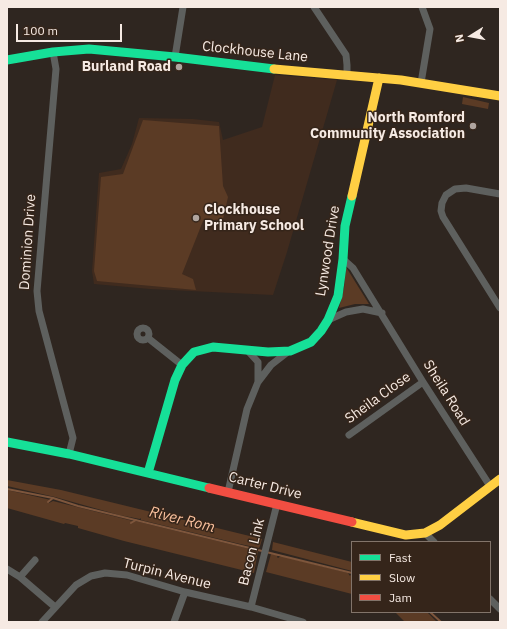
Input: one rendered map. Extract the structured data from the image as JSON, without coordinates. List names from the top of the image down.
{
  "streets": {
    "street": [
      "Clockhouse Lane",
      "Dominion Drive",
      "Lynwood Drive",
      "Sheila Road",
      "Sheila Close",
      "Carter Drive",
      "Bacon Link",
      "Turpin Avenue"
    ]
  },
  "crossings": [
    ["Clockhouse Lane", "Dominion Drive"],
    ["Clockhouse Lane", "Lynwood Drive"],
    ["Dominion Drive", "Carter Drive"],
    ["Lynwood Drive", "Sheila Road"],
    ["Lynwood Drive", "Carter Drive"],
    ["Sheila Road", "Sheila Close"],
    ["Sheila Road", "Carter Drive"],
    ["Carter Drive", "Bacon Link"],
    ["Bacon Link", "Turpin Avenue"]
  ],
  "water": ["River Rom"],
  "places": ["Burland Road", "North Romford Community Association", "Clockhouse Primary School"],
  "legend": ["Fast", "Slow", "Jam"],
  "scale_bar": "100 m",
  "north": "left"
}
